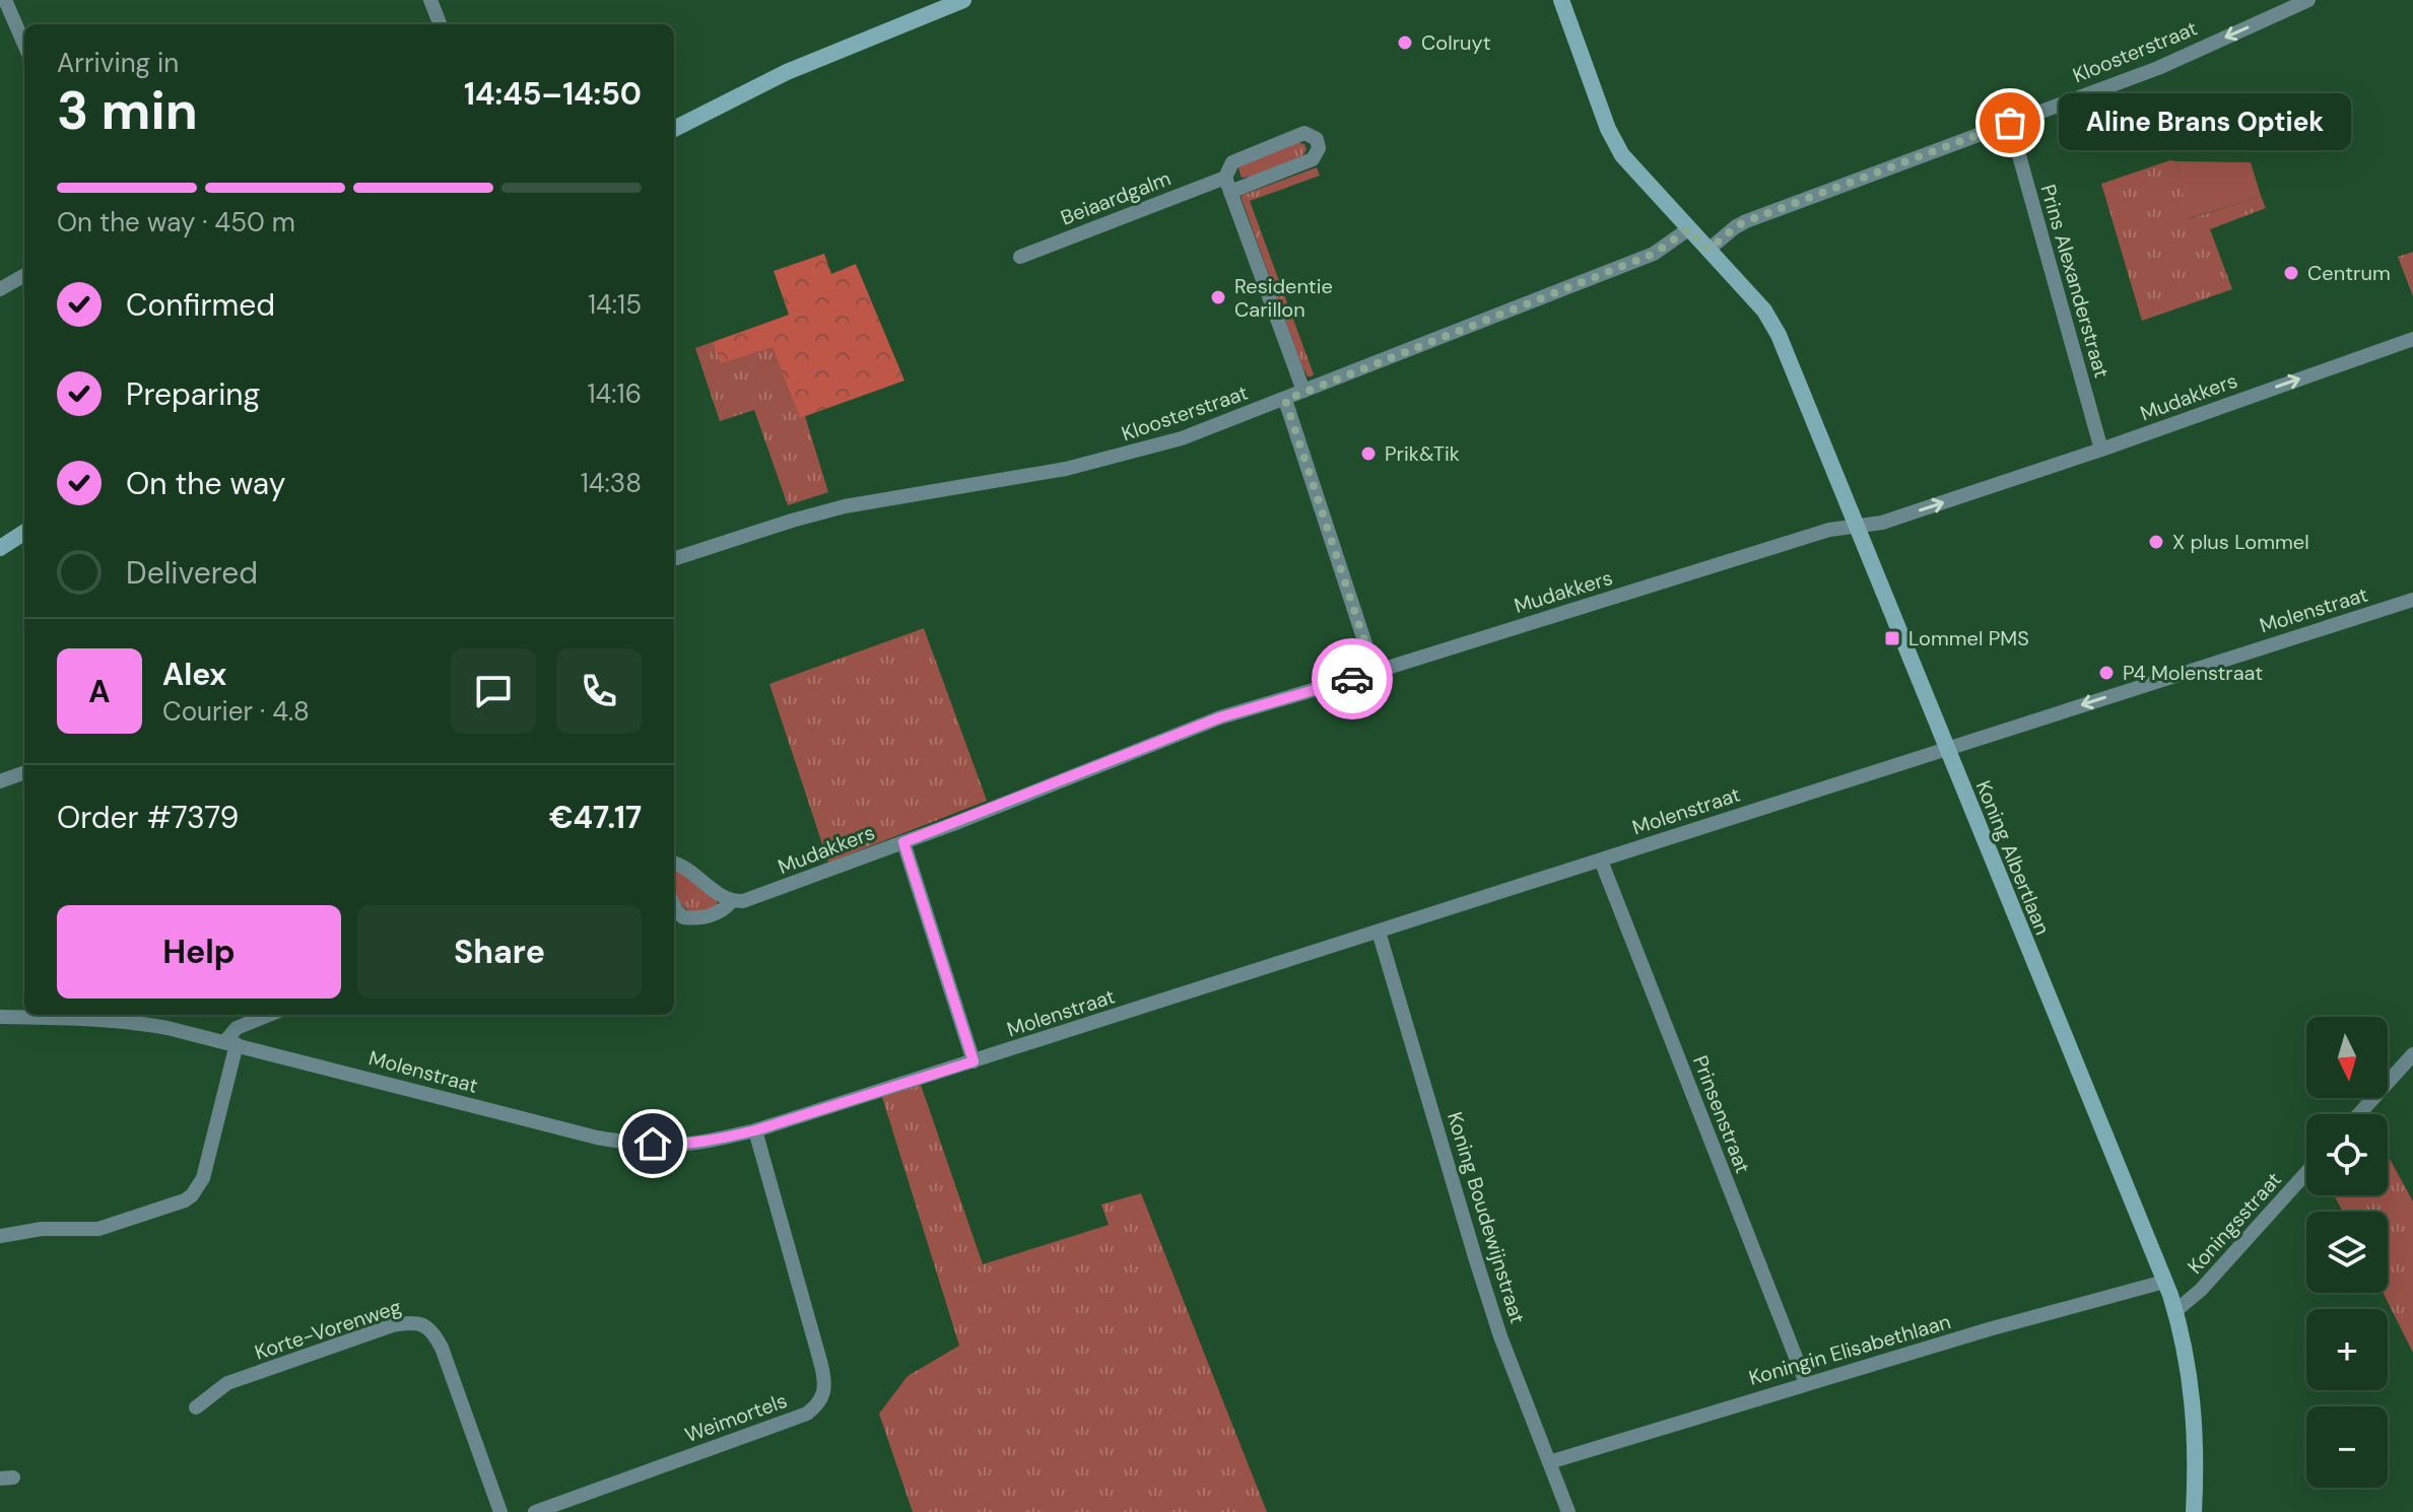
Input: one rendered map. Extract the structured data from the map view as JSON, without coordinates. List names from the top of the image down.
{
  "streets": {
    "main road": ["Koning Albertlaan"],
    "street": [
      "Kloosterstraat",
      "Beiaardgalm",
      "Prins Alexanderstraat",
      "Mudakkers",
      "Molenstraat",
      "Prinsenstraat",
      "Koning Boudewijnstraat",
      "Koningsstraat",
      "Korte-Vorenweg",
      "Koningin Elisabethlaan",
      "Weimortels"
    ]
  },
  "crossings": [
    ["Kloosterstraat", "Prins Alexanderstraat"],
    ["Kloosterstraat", "Koning Albertlaan"],
    ["Prins Alexanderstraat", "Mudakkers"],
    ["Mudakkers", "Koning Albertlaan"],
    ["Molenstraat", "Koning Albertlaan"],
    ["Molenstraat", "Prinsenstraat"],
    ["Molenstraat", "Koning Boudewijnstraat"],
    ["Molenstraat", "Weimortels"],
    ["Koning Albertlaan", "Koningsstraat"],
    ["Koning Albertlaan", "Koningin Elisabethlaan"],
    ["Prinsenstraat", "Koningin Elisabethlaan"],
    ["Koning Boudewijnstraat", "Koningin Elisabethlaan"]
  ],
  "places": {
    "other": [
      "Colruyt",
      "Aline Brans Optiek",
      "Centrum",
      "Residentie Carillon",
      "Prik&Tik",
      "X plus Lommel",
      "P4 Molenstraat"
    ],
    "transit": ["Lommel PMS"]
  },
  "north": "bottom",
  "page": {
    "heading": ["3 min", "Arriving in", "14:45–14:50"],
    "panel": [
      "Alex",
      "Courier · 4.8",
      "Order #7379",
      "€47.17"
    ],
    "bubble": "Aline Brans Optiek",
    "bar": "On the way · 450 m",
    "list": [
      ["Confirmed", "14:15"],
      ["Preparing", "14:16"],
      ["On the way", "14:38"],
      "Delivered"
    ],
    "round": "A",
    "buttons": ["Help", "Share"],
    "map_buttons": ["+", "−"]
  }
}
